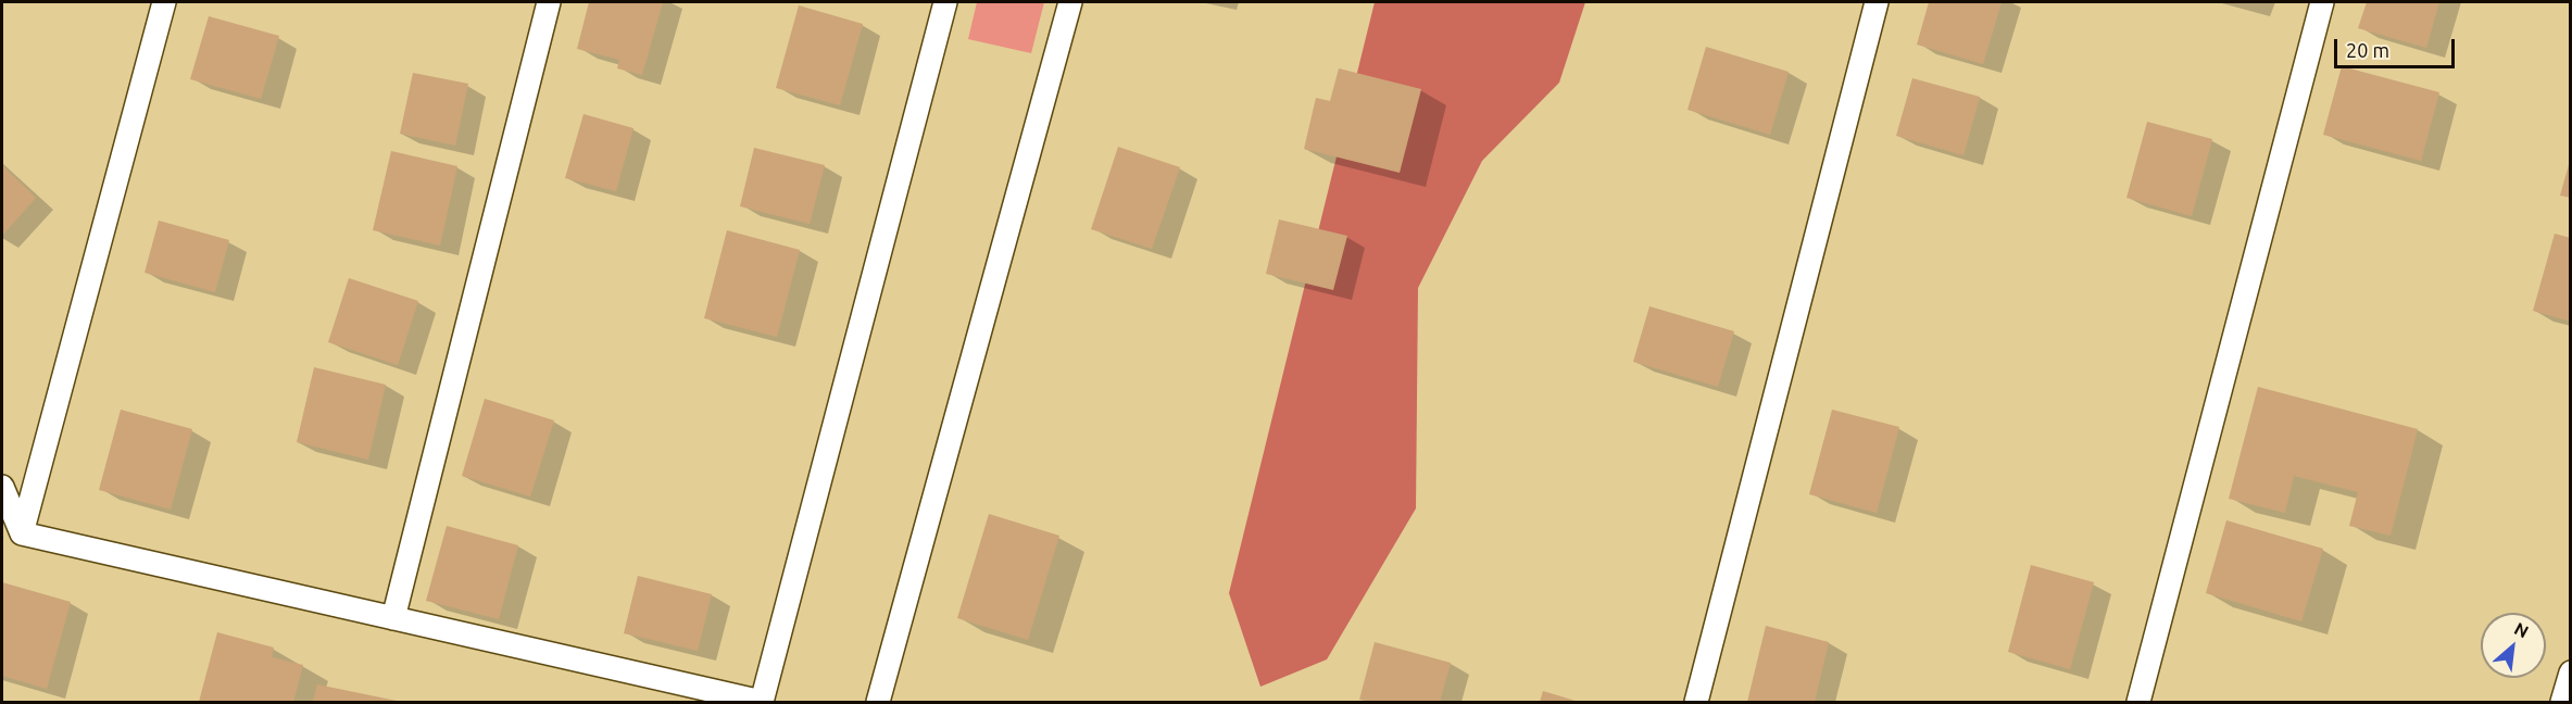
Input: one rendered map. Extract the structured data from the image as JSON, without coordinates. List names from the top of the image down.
{
  "scale_bar": "20 m",
  "north": "top right"
}
